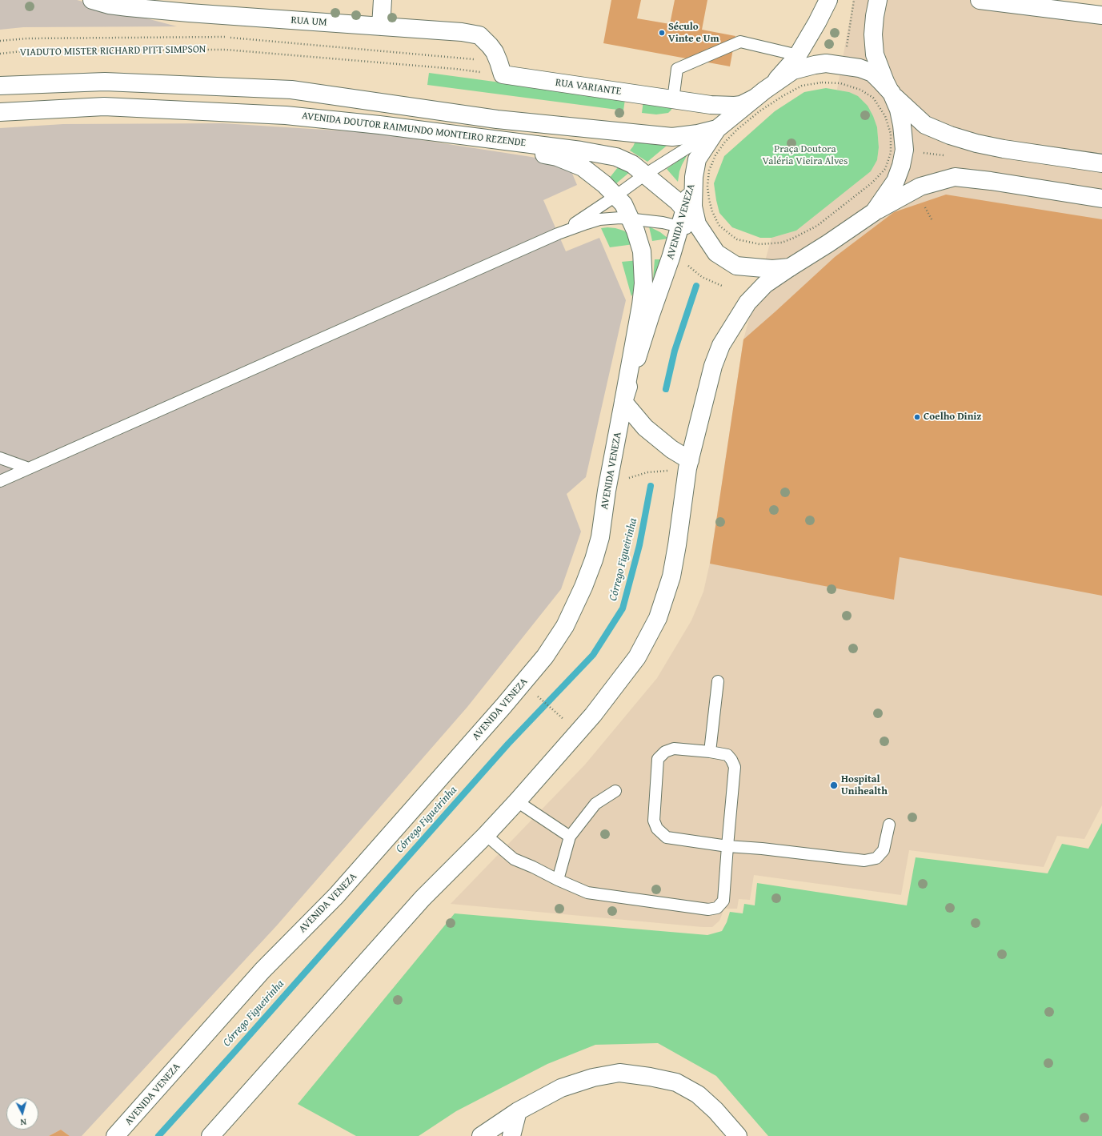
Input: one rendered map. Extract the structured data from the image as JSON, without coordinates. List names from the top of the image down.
{
  "streets": {
    "main road": [
      "RUA UM",
      "RUA VARIANTE",
      "AVENIDA DOUTOR RAIMUNDO MONTEIRO REZENDE",
      "AVENIDA VENEZA"
    ],
    "path": ["VIADUTO MISTER RICHARD PITT SIMPSON"]
  },
  "crossings": [
    ["RUA UM", "VIADUTO MISTER RICHARD PITT SIMPSON"],
    ["RUA UM", "RUA VARIANTE"],
    ["VIADUTO MISTER RICHARD PITT SIMPSON", "RUA VARIANTE"],
    ["RUA VARIANTE", "AVENIDA DOUTOR RAIMUNDO MONTEIRO REZENDE"],
    ["AVENIDA DOUTOR RAIMUNDO MONTEIRO REZENDE", "AVENIDA VENEZA"]
  ],
  "water": ["Córrego Figueirinha"],
  "parks": ["Praça Doutora Valéria Vieira Alves"],
  "places": ["Século Vinte e Um", "Coelho Diniz", "Hospital Unihealth"],
  "north": "bottom"
}
